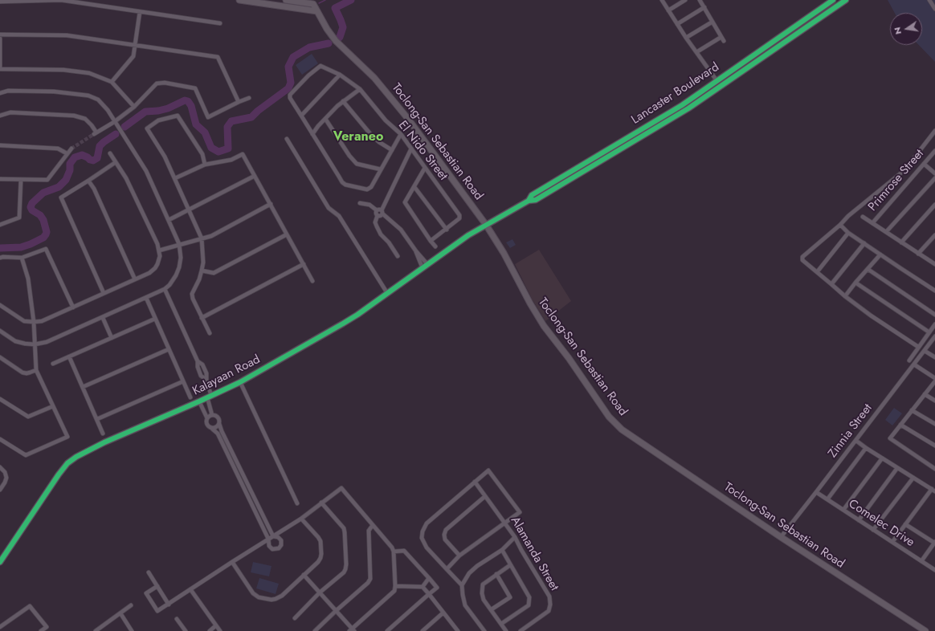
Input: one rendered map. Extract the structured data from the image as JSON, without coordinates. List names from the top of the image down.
{
  "streets": {
    "main road": ["Lancaster Boulevard", "Toclong-San Sebastian Road", "Kalayaan Road"],
    "street": [
      "El Nido Street",
      "Primrose Street",
      "Zinnia Street",
      "Comelec Drive",
      "Alamanda Street"
    ]
  },
  "crossings": [
    ["Lancaster Boulevard", "Toclong-San Sebastian Road"],
    ["Lancaster Boulevard", "Kalayaan Road"],
    ["Toclong-San Sebastian Road", "Kalayaan Road"],
    ["Toclong-San Sebastian Road", "Zinnia Street"],
    ["Zinnia Street", "Comelec Drive"]
  ],
  "districts": ["Veraneo"],
  "north": "left"
}
